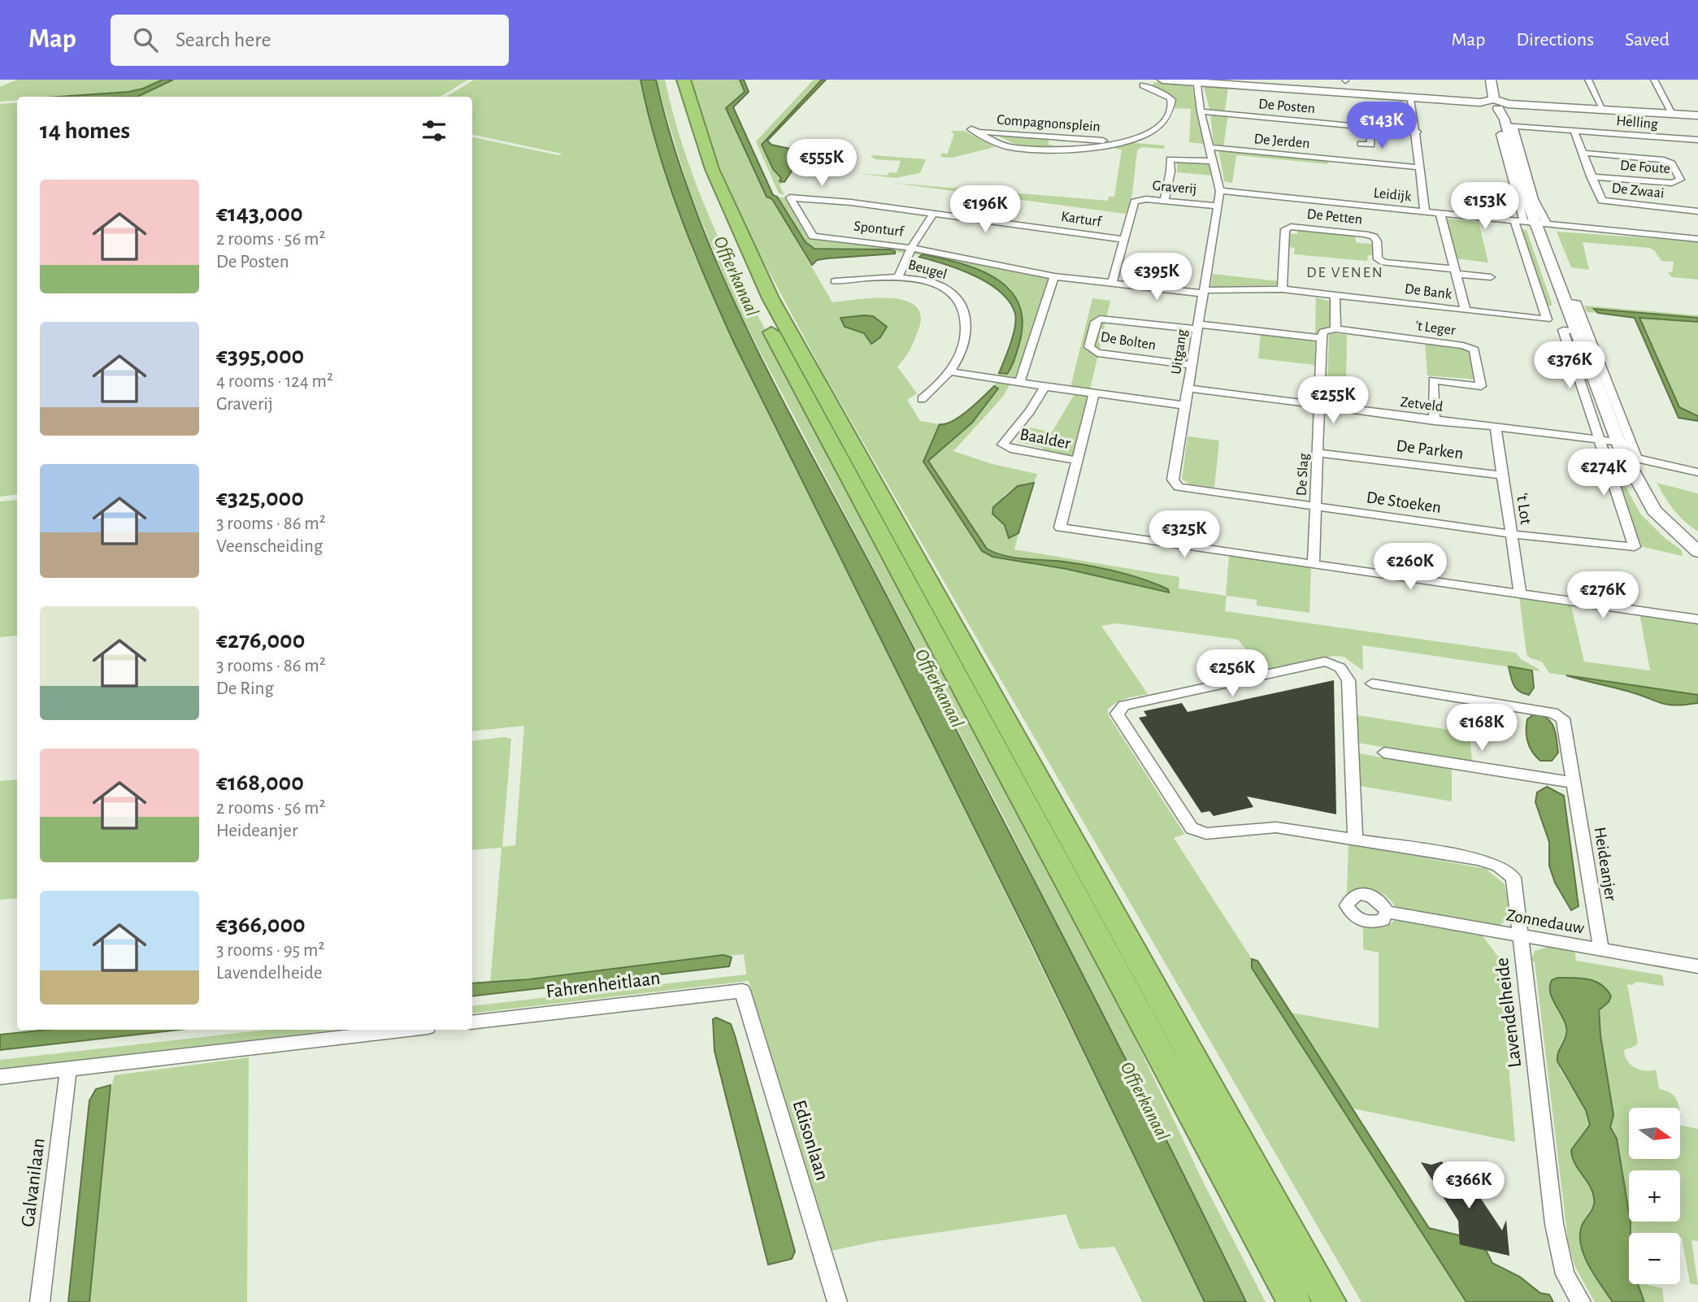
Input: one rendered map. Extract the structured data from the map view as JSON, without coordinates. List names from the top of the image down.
{
  "streets": {
    "street": [
      "De Posten",
      "Helling",
      "Compagnonsplein",
      "De Jerden",
      "De Foute",
      "Graverij",
      "De Zwaai",
      "Leidijk",
      "De Petten",
      "Karturf",
      "Sponturf",
      "Beugel",
      "De Bank",
      "'t Leger",
      "De Bolten",
      "Uitgang",
      "Zetveld",
      "Baalder",
      "De Parken",
      "De Slag",
      "De Stoeken",
      "'t Lot",
      "Heideanjer",
      "Zonnedauw",
      "Fahrenheitlaan",
      "Lavendelheide",
      "Edisonlaan",
      "Galvanilaan"
    ]
  },
  "crossings": [
    ["De Posten", "Uitgang"],
    ["De Jerden", "Uitgang"],
    ["De Foute", "De Zwaai"],
    ["Graverij", "Karturf"],
    ["Graverij", "Sponturf"],
    ["Graverij", "Uitgang"],
    ["Leidijk", "De Bank"],
    ["Leidijk", "Uitgang"],
    ["De Petten", "De Bank"],
    ["Karturf", "Sponturf"],
    ["De Bank", "Uitgang"],
    ["'t Leger", "Zetveld"],
    ["De Bolten", "Uitgang"],
    ["Uitgang", "Zetveld"],
    ["Uitgang", "De Stoeken"],
    ["Zetveld", "De Slag"],
    ["Zetveld", "De Stoeken"],
    ["Zetveld", "'t Lot"],
    ["De Parken", "De Slag"],
    ["De Parken", "'t Lot"],
    ["De Slag", "De Stoeken"],
    ["De Stoeken", "'t Lot"],
    ["Heideanjer", "Zonnedauw"],
    ["Zonnedauw", "Lavendelheide"],
    ["Fahrenheitlaan", "Edisonlaan"]
  ],
  "districts": ["DE VENEN"],
  "water": ["Offierkanaal"],
  "north": "right",
  "page": {
    "header": "Map",
    "search": "Search here",
    "nav": ["Map", "Directions", "Saved"],
    "heading": "14 homes",
    "price": [
      "€143K",
      "€555K",
      "€153K",
      "€196K",
      "€395K",
      "€376K",
      "€255K",
      "€274K",
      "€325K",
      "€260K",
      "€276K",
      "€256K",
      "€168K",
      "€366K"
    ],
    "list": [
      {
        "name": "€143,000",
        "note": "2 rooms · 56 m² · De Posten"
      },
      {
        "name": "€395,000",
        "note": "4 rooms · 124 m² · Graverij"
      },
      {
        "name": "€325,000",
        "note": "3 rooms · 86 m² · Veenscheiding"
      },
      {
        "name": "€276,000",
        "note": "3 rooms · 86 m² · De Ring"
      },
      {
        "name": "€168,000",
        "note": "2 rooms · 56 m² · Heideanjer"
      },
      {
        "name": "€366,000",
        "note": "3 rooms · 95 m² · Lavendelheide"
      }
    ],
    "map_buttons": ["+", "−"]
  }
}
